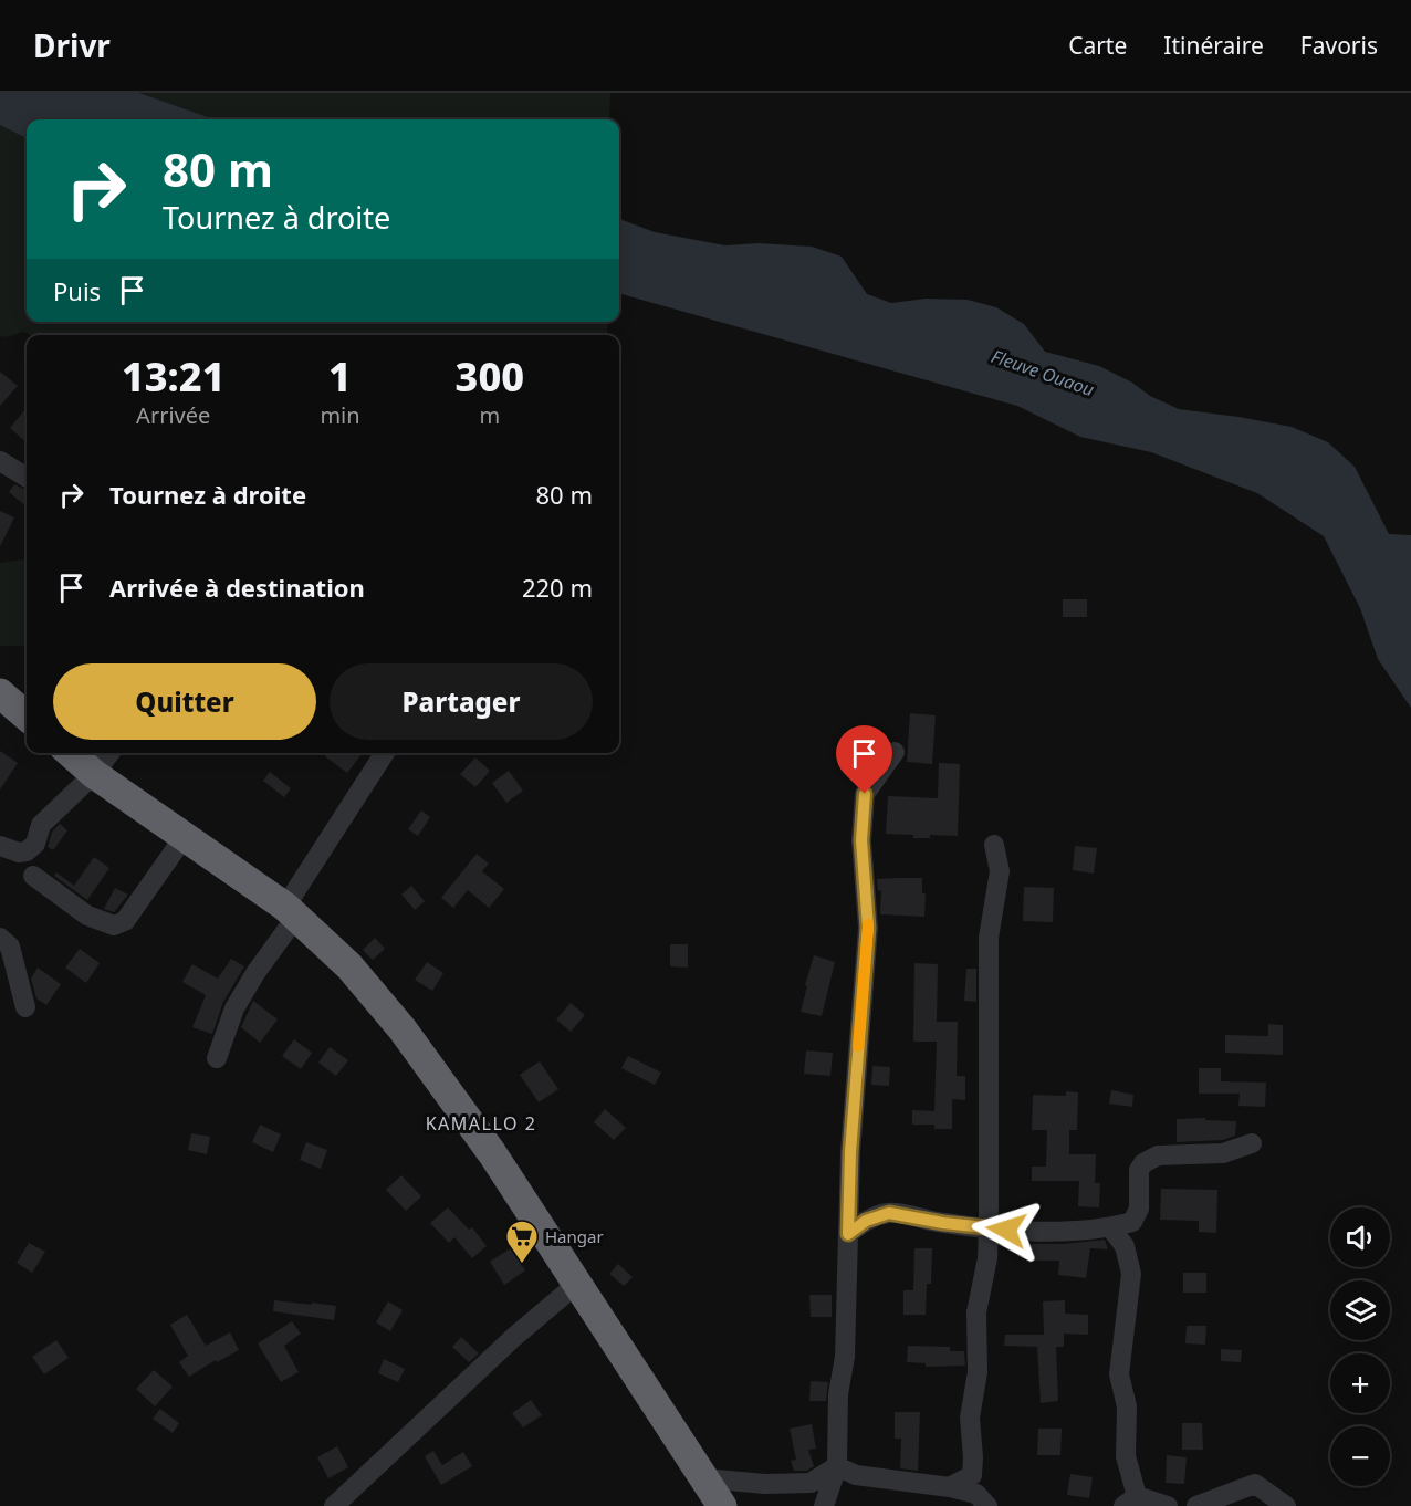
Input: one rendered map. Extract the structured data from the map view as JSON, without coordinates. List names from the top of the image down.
{
  "districts": ["KAMALLO 2"],
  "water": ["Fleuve Ouaou"],
  "places": {
    "supermarket": ["Hangar"]
  },
  "page": {
    "header": "Drivr",
    "nav": ["Carte", "Itinéraire", "Favoris"],
    "turn": ["80 m", "Tournez à droite"],
    "then": "Puis",
    "eta": [
      "13:21",
      "Arrivée",
      "1",
      "min",
      "300",
      "m"
    ],
    "list": [
      {
        "name": "Tournez à droite",
        "value": "80 m"
      },
      {
        "name": "Arrivée à destination",
        "value": "220 m"
      }
    ],
    "buttons": ["Quitter", "Partager"],
    "map_buttons": ["+", "−"]
  }
}
